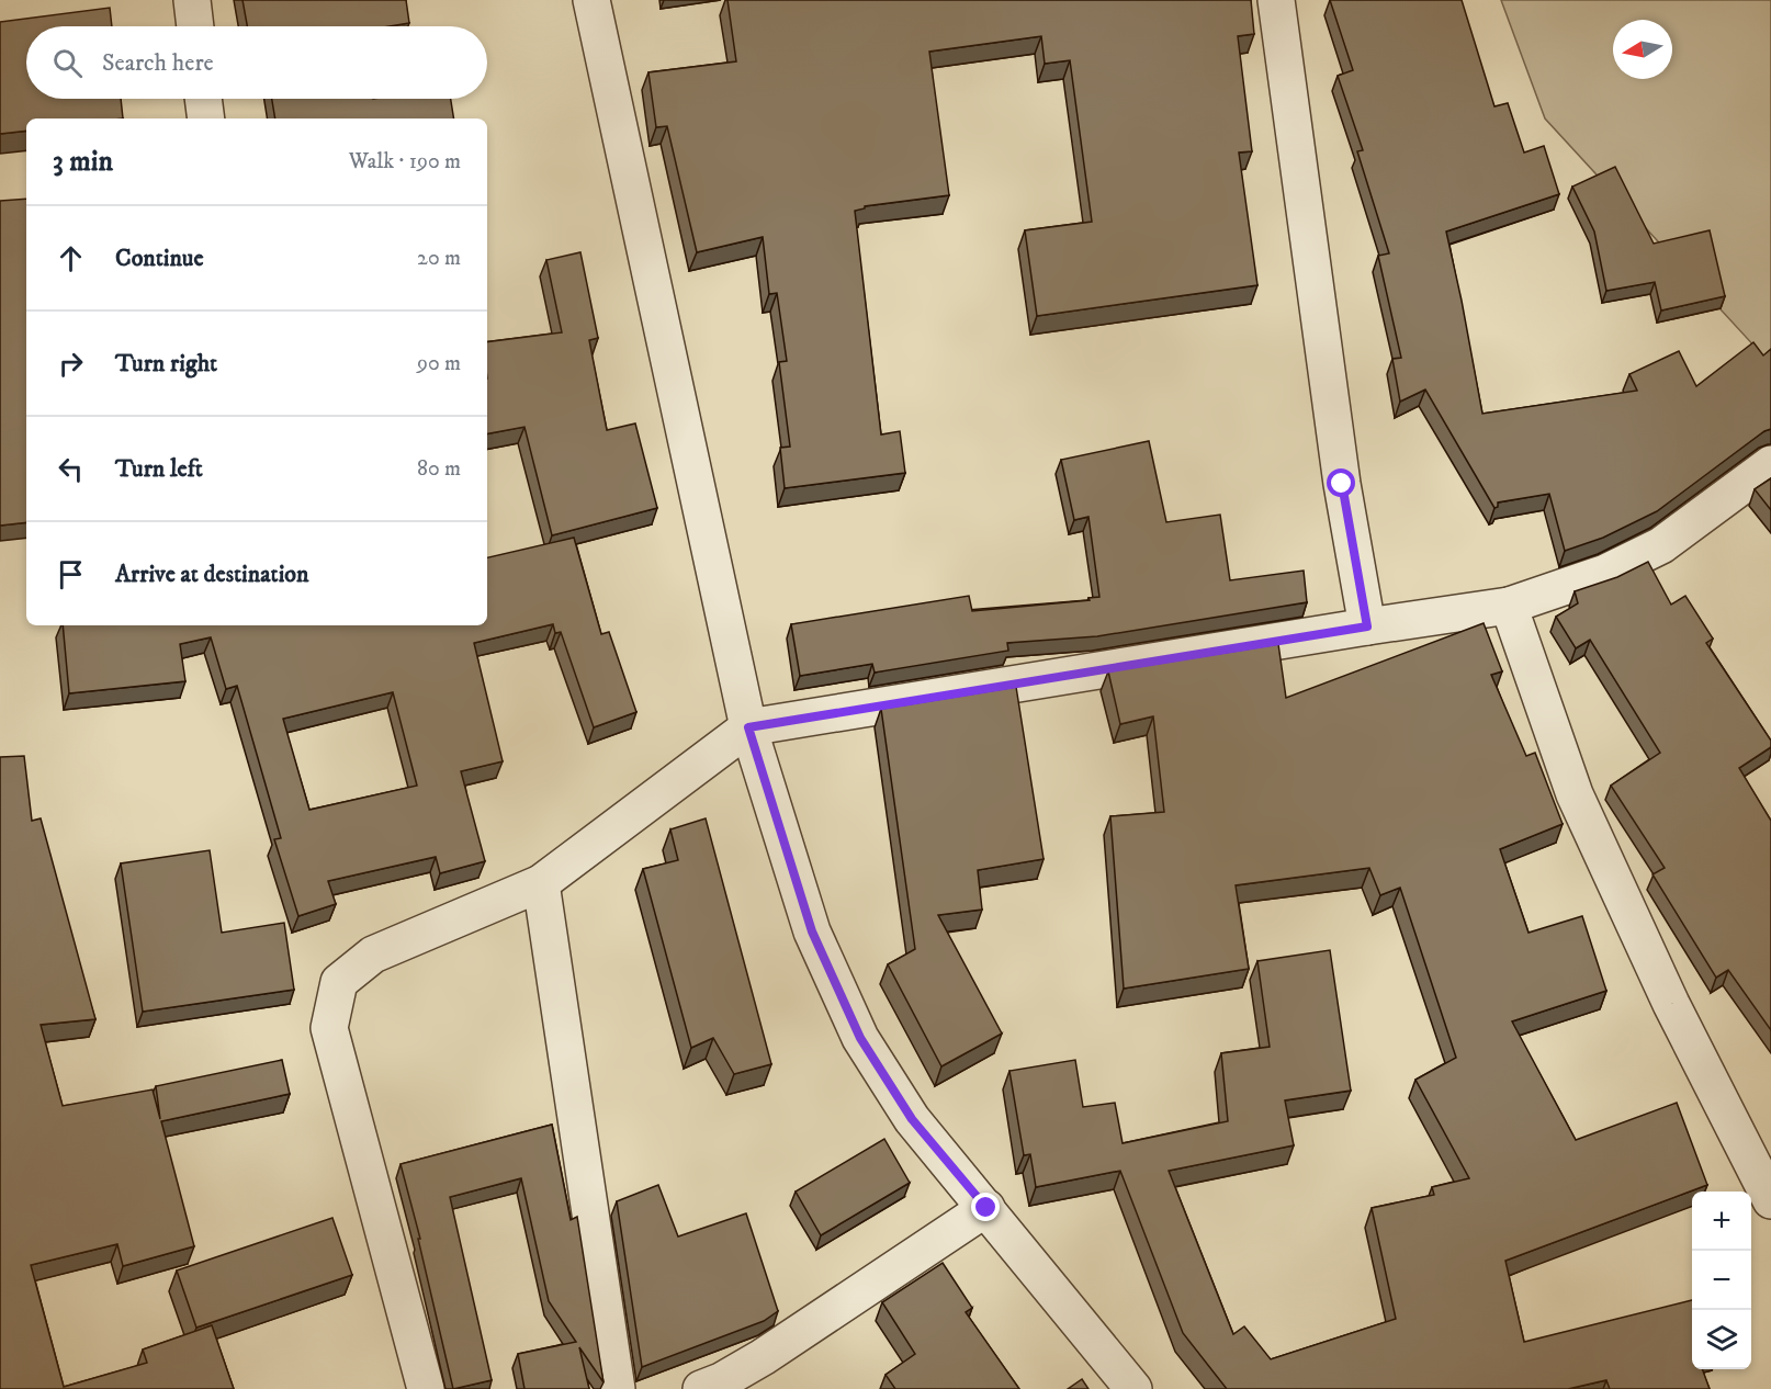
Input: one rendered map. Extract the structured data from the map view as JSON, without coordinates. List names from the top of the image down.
{
  "north": "left",
  "page": {
    "search": "Search here",
    "heading": ["3 min", "Walk · 190 m"],
    "list": [
      ["Continue", "20 m"],
      ["Turn right", "90 m"],
      ["Turn left", "80 m"],
      "Arrive at destination"
    ],
    "map_buttons": ["+", "−"]
  }
}
